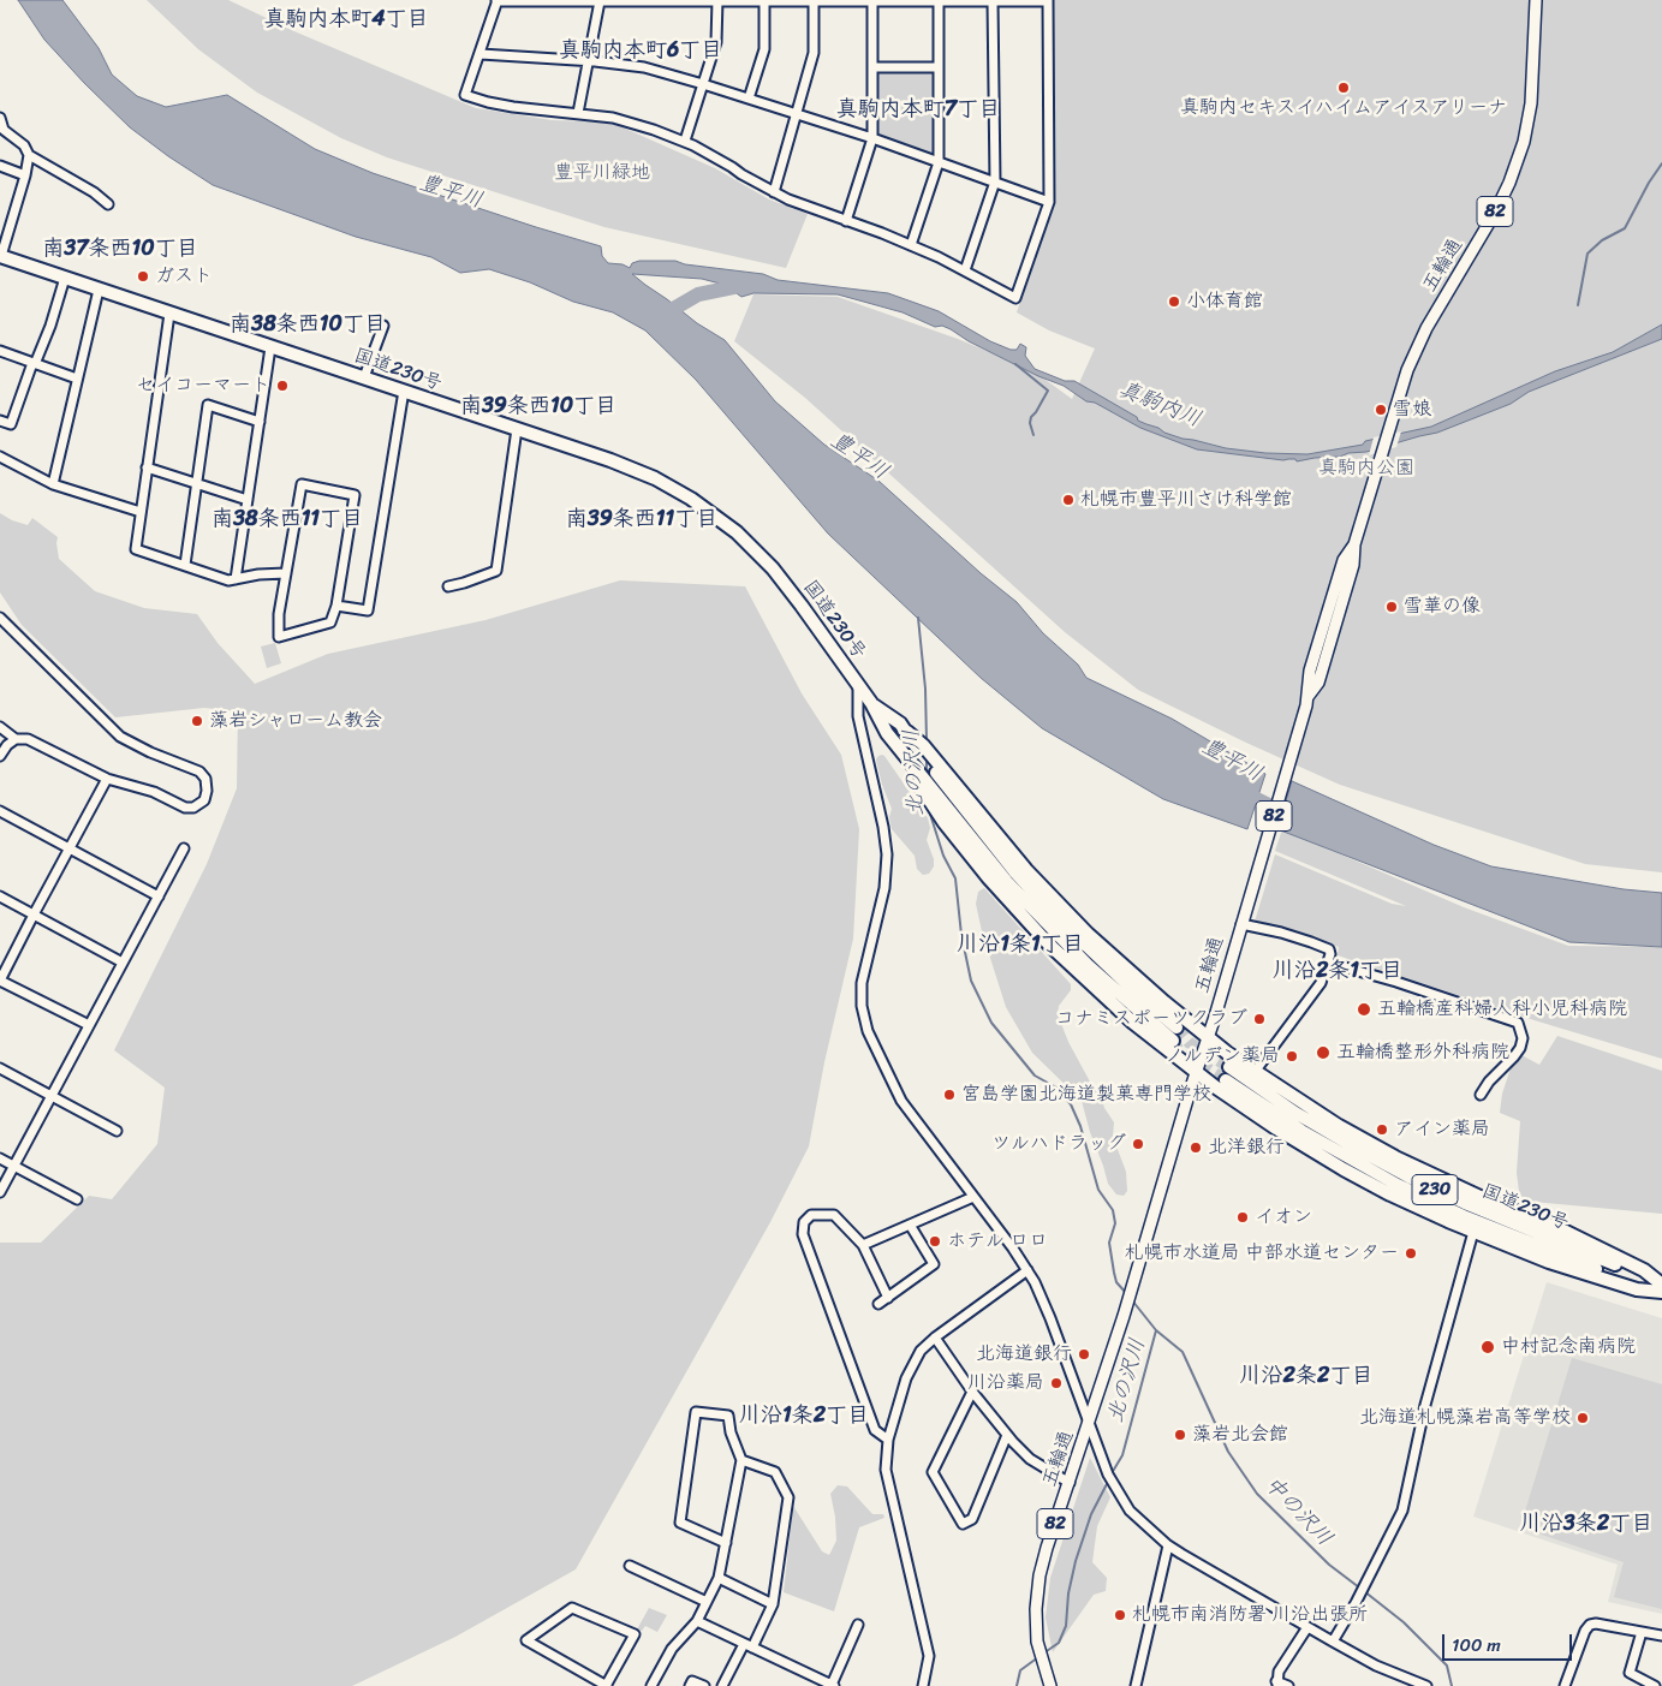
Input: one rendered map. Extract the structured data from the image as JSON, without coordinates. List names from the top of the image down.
{
  "streets": {
    "highway": ["国道230号", "230"],
    "main road": ["82", "五輪通"]
  },
  "districts": [
    "真駒内本町4丁目",
    "真駒内本町6丁目",
    "真駒内本町7丁目",
    "南37条西10丁目",
    "南38条西10丁目",
    "南39条西10丁目",
    "南38条西11丁目",
    "南39条西11丁目",
    "川沿1条1丁目",
    "川沿2条1丁目",
    "川沿2条2丁目",
    "川沿1条2丁目",
    "川沿3条2丁目"
  ],
  "water": [
    "豊平川",
    "真駒内川",
    "北の沢川",
    "中の沢川"
  ],
  "parks": ["豊平川緑地", "真駒内公園"],
  "places": [
    "真駒内セキスイハイムアイスアリーナ",
    "ガスト",
    "小体育館",
    "セイコーマート",
    "雪娘",
    "札幌市豊平川さけ科学館",
    "雪華の像",
    "藻岩シャローム教会",
    "五輪橋産科婦人科小児科病院",
    "コナミスポーツクラブ",
    "五輪橋整形外科病院",
    "ノルデン薬局",
    "宮島学園北海道製菓専門学校",
    "アイン薬局",
    "ツルハドラッグ",
    "北洋銀行",
    "イオン",
    "ホテル ロロ",
    "札幌市水道局 中部水道センター",
    "中村記念南病院",
    "北海道銀行",
    "川沿薬局",
    "北海道札幌藻岩高等学校",
    "藻岩北会館",
    "札幌市南消防署 川沿出張所"
  ],
  "scale_bar": "100 m"
}
